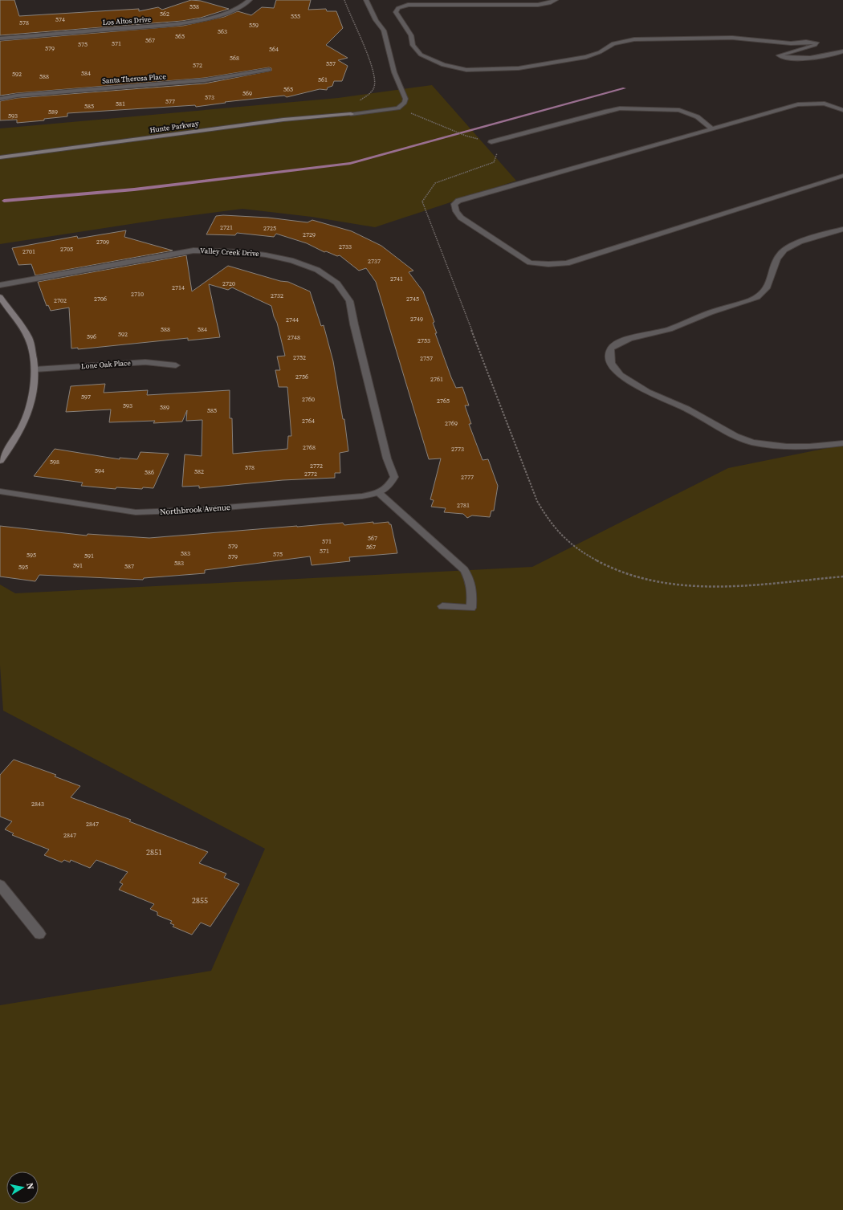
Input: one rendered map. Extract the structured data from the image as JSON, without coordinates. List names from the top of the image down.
{
  "streets": {
    "street": [
      "Los Altos Drive",
      "Santa Theresa Place",
      "Hunte Parkway",
      "Valley Creek Drive",
      "Lone Oak Place",
      "Northbrook Avenue"
    ]
  },
  "crossings": [
    ["Valley Creek Drive", "Northbrook Avenue"]
  ],
  "house_numbers": [
    "558",
    "562",
    "555",
    "574",
    "578",
    "559",
    "563",
    "565",
    "567",
    "571",
    "575",
    "579",
    "564",
    "568",
    "557",
    "572",
    "584",
    "592",
    "588",
    "561",
    "565",
    "569",
    "573",
    "577",
    "581",
    "585",
    "589",
    "593",
    "2721",
    "2725",
    "2729",
    "2709",
    "2733",
    "2705",
    "2701",
    "2737",
    "2741",
    "2720",
    "2714",
    "2710",
    "2732",
    "2706",
    "2745",
    "2702",
    "2749",
    "2744",
    "588",
    "584",
    "592",
    "596",
    "2748",
    "2753",
    "2752",
    "2757",
    "2756",
    "2761",
    "597",
    "2760",
    "2765",
    "593",
    "589",
    "585",
    "2764",
    "2769",
    "2768",
    "2773",
    "598",
    "2772",
    "578",
    "594",
    "582",
    "586",
    "2772",
    "2777",
    "2781",
    "567",
    "571",
    "579",
    "567",
    "571",
    "583",
    "575",
    "595",
    "591",
    "579",
    "583",
    "591",
    "587",
    "595",
    "2843",
    "2847",
    "2847",
    "2851",
    "2855"
  ],
  "north": "right"
}
